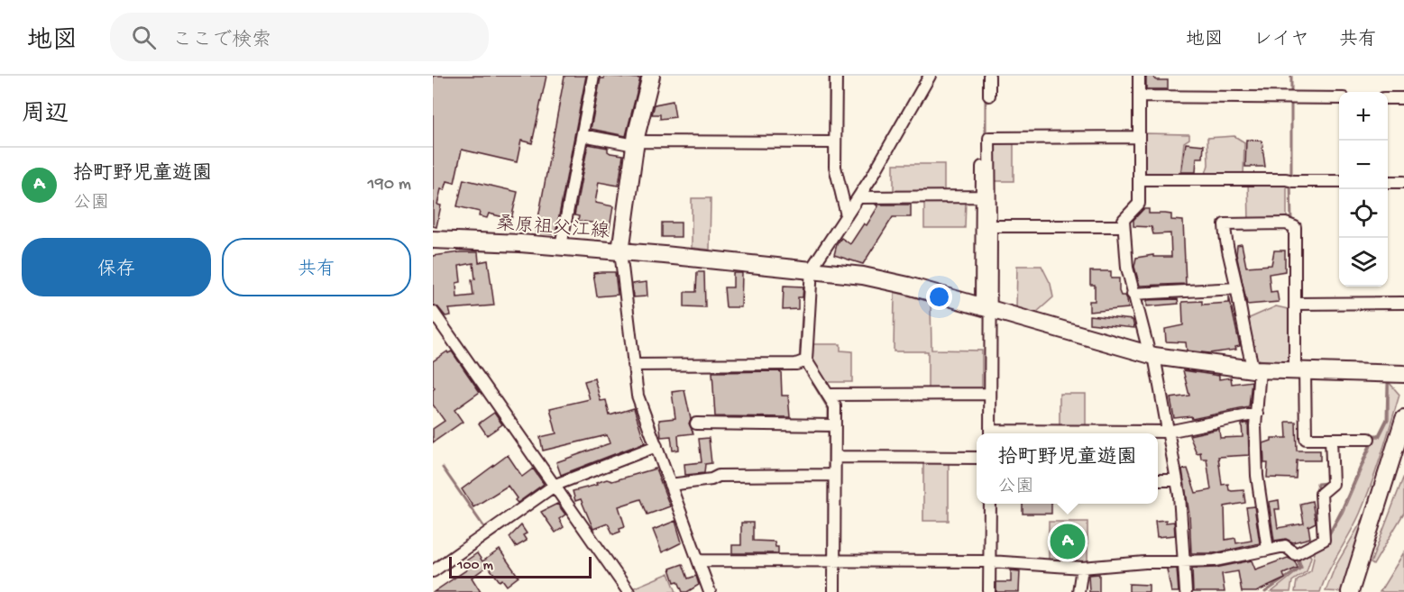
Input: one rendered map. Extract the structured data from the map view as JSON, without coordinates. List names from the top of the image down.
{
  "streets": {
    "street": ["桑原祖父江線"]
  },
  "scale_bar": "100 m",
  "page": {
    "header": "地図",
    "search": "ここで検索",
    "nav": ["地図", "レイヤ", "共有"],
    "heading": "周辺",
    "map_buttons": ["+", "−"],
    "list": [
      {
        "mark": "A",
        "name": "拾町野児童遊園",
        "note": "公園",
        "value": "190 m"
      }
    ],
    "buttons": ["保存", "共有"],
    "popup": ["拾町野児童遊園", "公園"],
    "pins": "A",
    "scale": "100 m"
  }
}
